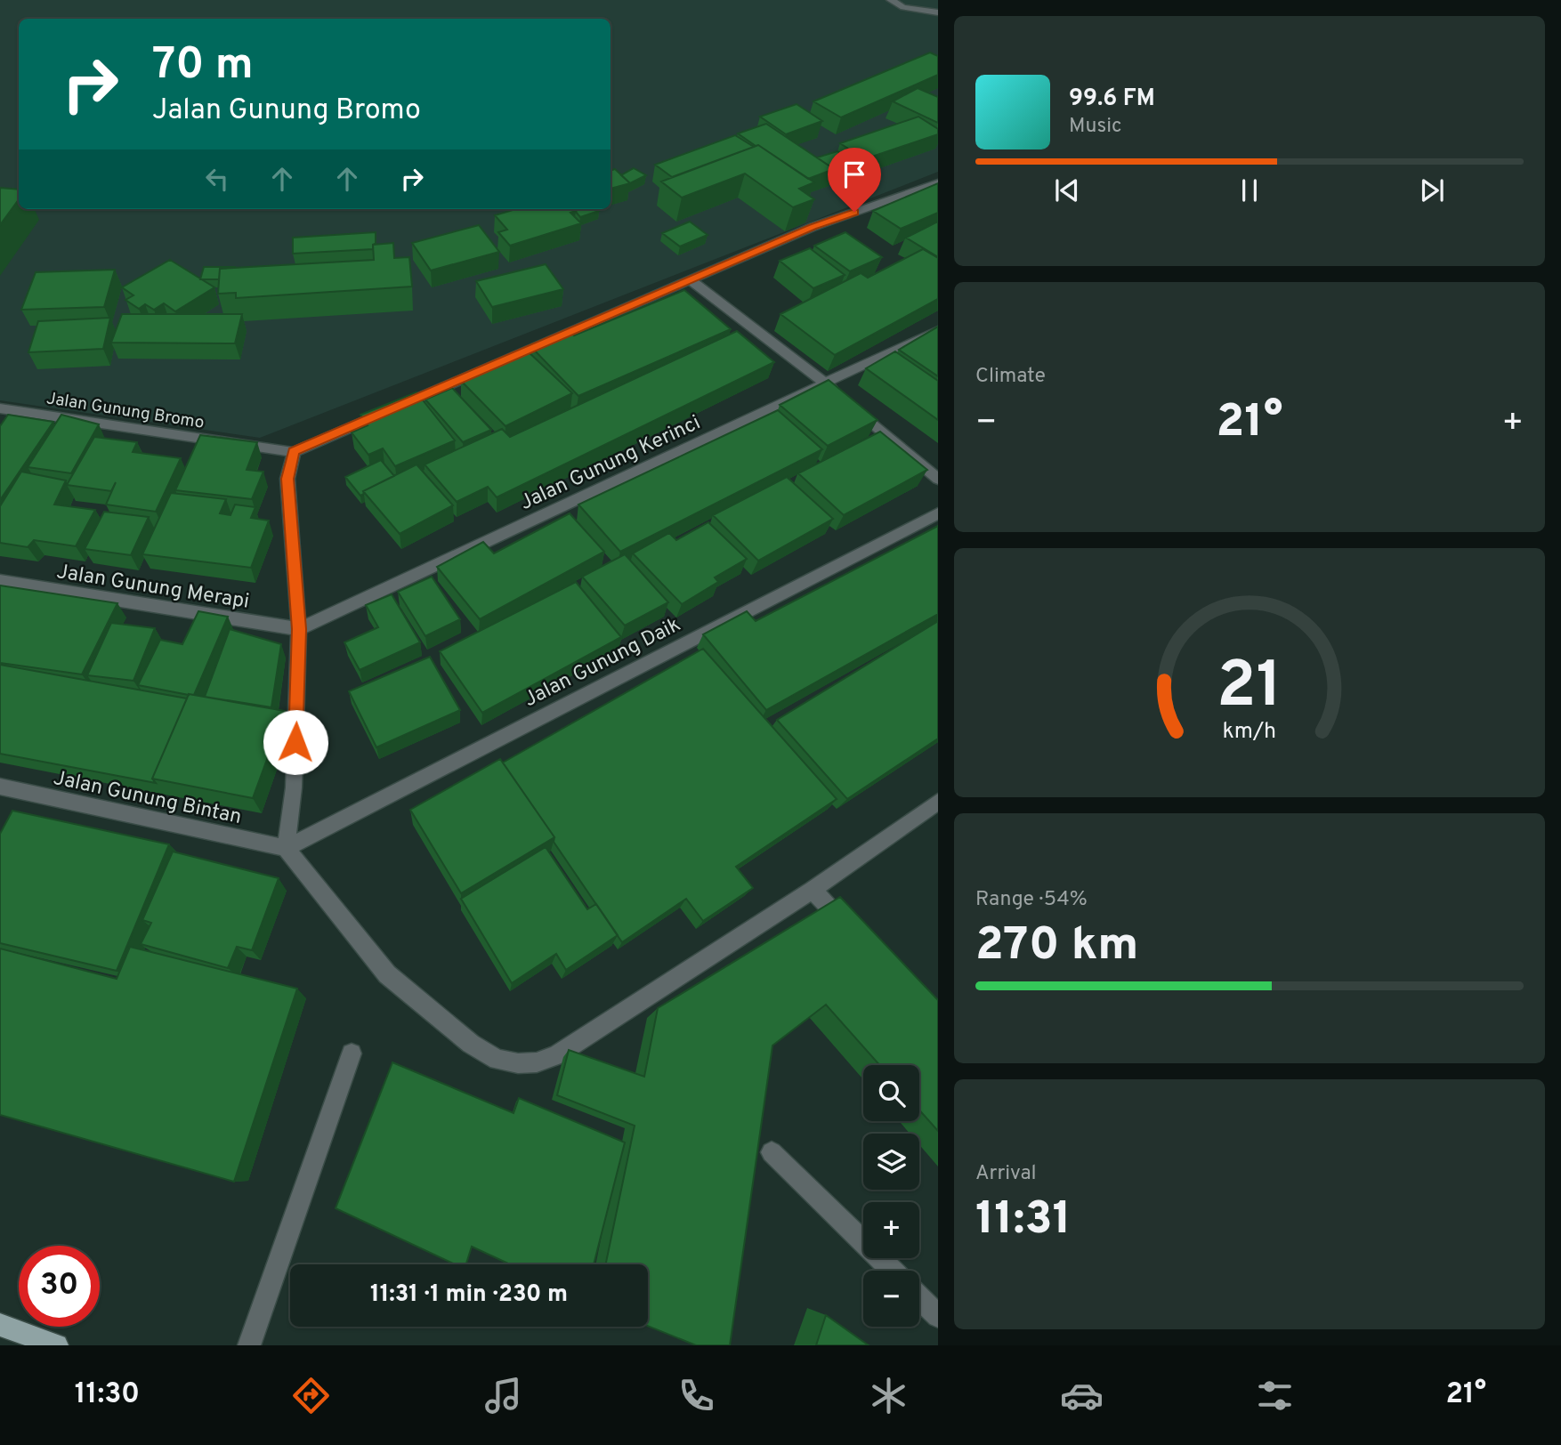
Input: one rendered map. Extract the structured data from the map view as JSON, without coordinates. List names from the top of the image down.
{
  "streets": {
    "street": [
      "Jalan Gunung Bromo",
      "Jalan Gunung Kerinci",
      "Jalan Gunung Merapi",
      "Jalan Gunung Daik",
      "Jalan Gunung Bintan"
    ]
  },
  "crossings": [
    ["Jalan Gunung Kerinci", "Jalan Gunung Merapi"],
    ["Jalan Gunung Daik", "Jalan Gunung Bintan"]
  ],
  "page": {
    "turn": ["70 m", "Jalan Gunung Bromo"],
    "song": ["99.6 FM", "Music"],
    "tile": [
      "Climate",
      ["Range · 54%", "270 km"],
      ["Arrival", "11:31"]
    ],
    "heat": ["−", "21°", "+"],
    "map_buttons": ["+", "−"],
    "limit": "30",
    "trip": "11:31 · 1 min · 230 m",
    "tabs": ["11:30", "21°"],
    "gauge": ["21", "km/h"]
  }
}
